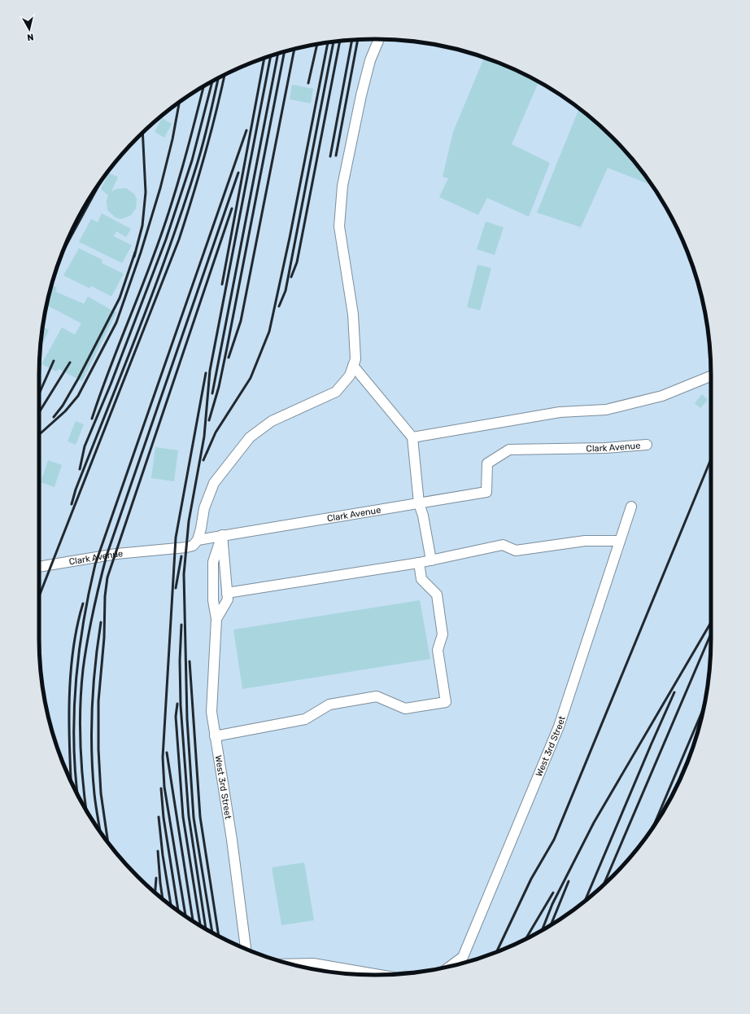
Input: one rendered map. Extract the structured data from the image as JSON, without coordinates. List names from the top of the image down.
{
  "streets": {
    "street": ["Clark Avenue", "West 3rd Street"]
  },
  "crossings": [
    ["Clark Avenue", "West 3rd Street"]
  ],
  "north": "bottom"
}
